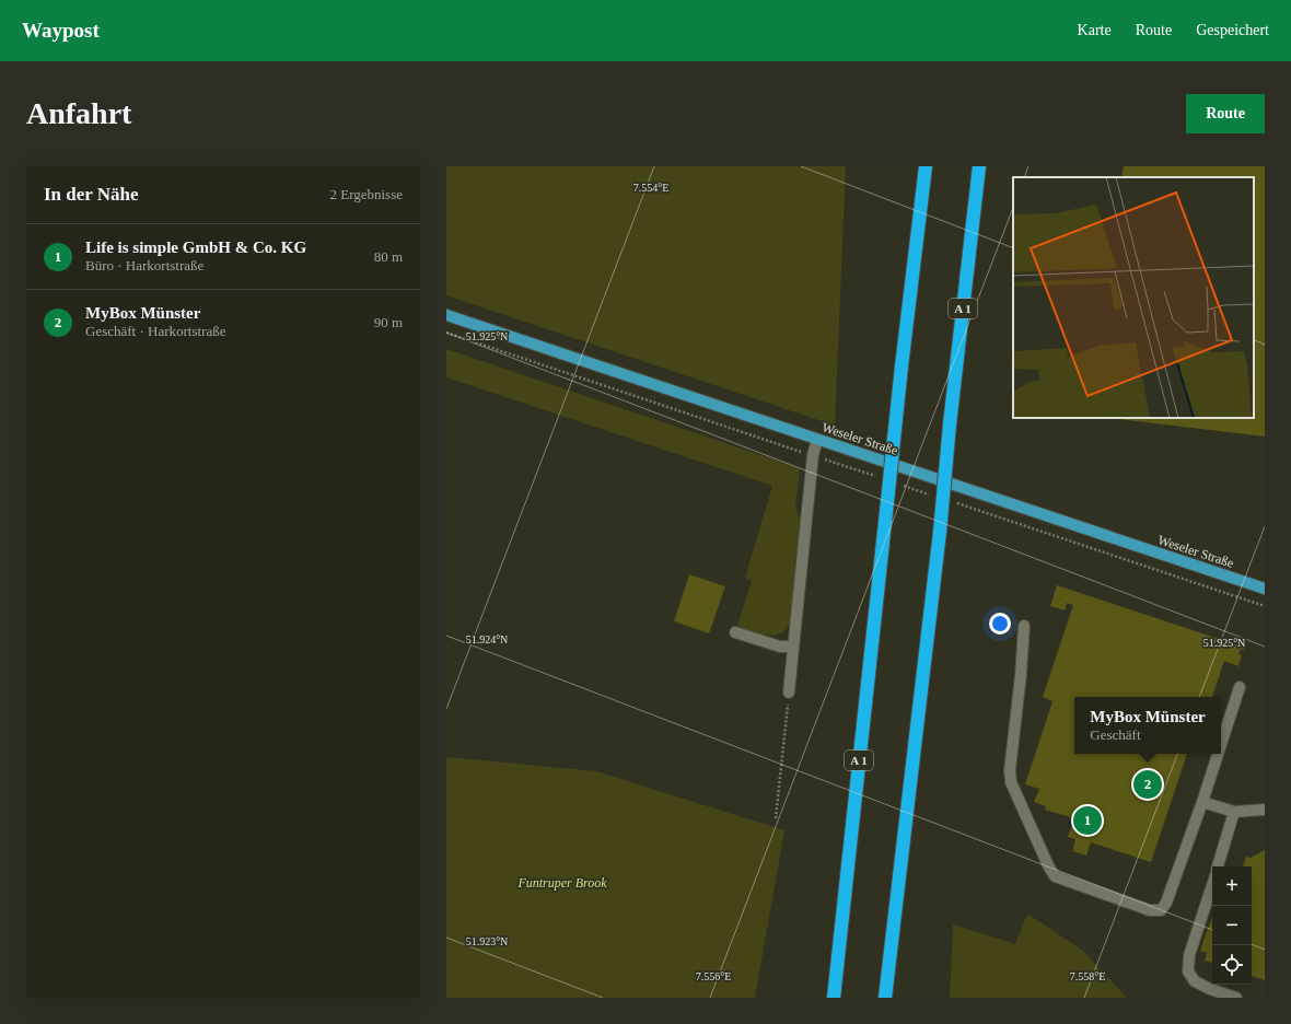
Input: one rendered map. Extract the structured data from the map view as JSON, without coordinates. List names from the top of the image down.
{
  "streets": {
    "highway": ["A 1"],
    "main road": ["Weseler Straße"]
  },
  "parks": ["Funtruper Brook"],
  "page": {
    "header": "Waypost",
    "nav": ["Karte", "Route", "Gespeichert"],
    "buttons": "Route",
    "title": "Anfahrt",
    "heading": ["In der Nähe", "2 Ergebnisse"],
    "list": [
      {
        "mark": "1",
        "name": "Life is simple GmbH & Co. KG",
        "note": "Büro · Harkortstraße",
        "value": "80 m"
      },
      {
        "mark": "2",
        "name": "MyBox Münster",
        "note": "Geschäft · Harkortstraße",
        "value": "90 m"
      }
    ],
    "popup": ["MyBox Münster", "Geschäft"],
    "pins": ["2", "1"],
    "map_buttons": ["+", "−"]
  },
  "coordinates": [
    "7.554°E",
    "51.925°N",
    "51.924°N",
    "51.923°N",
    "7.556°E",
    "7.558°E"
  ]
}
